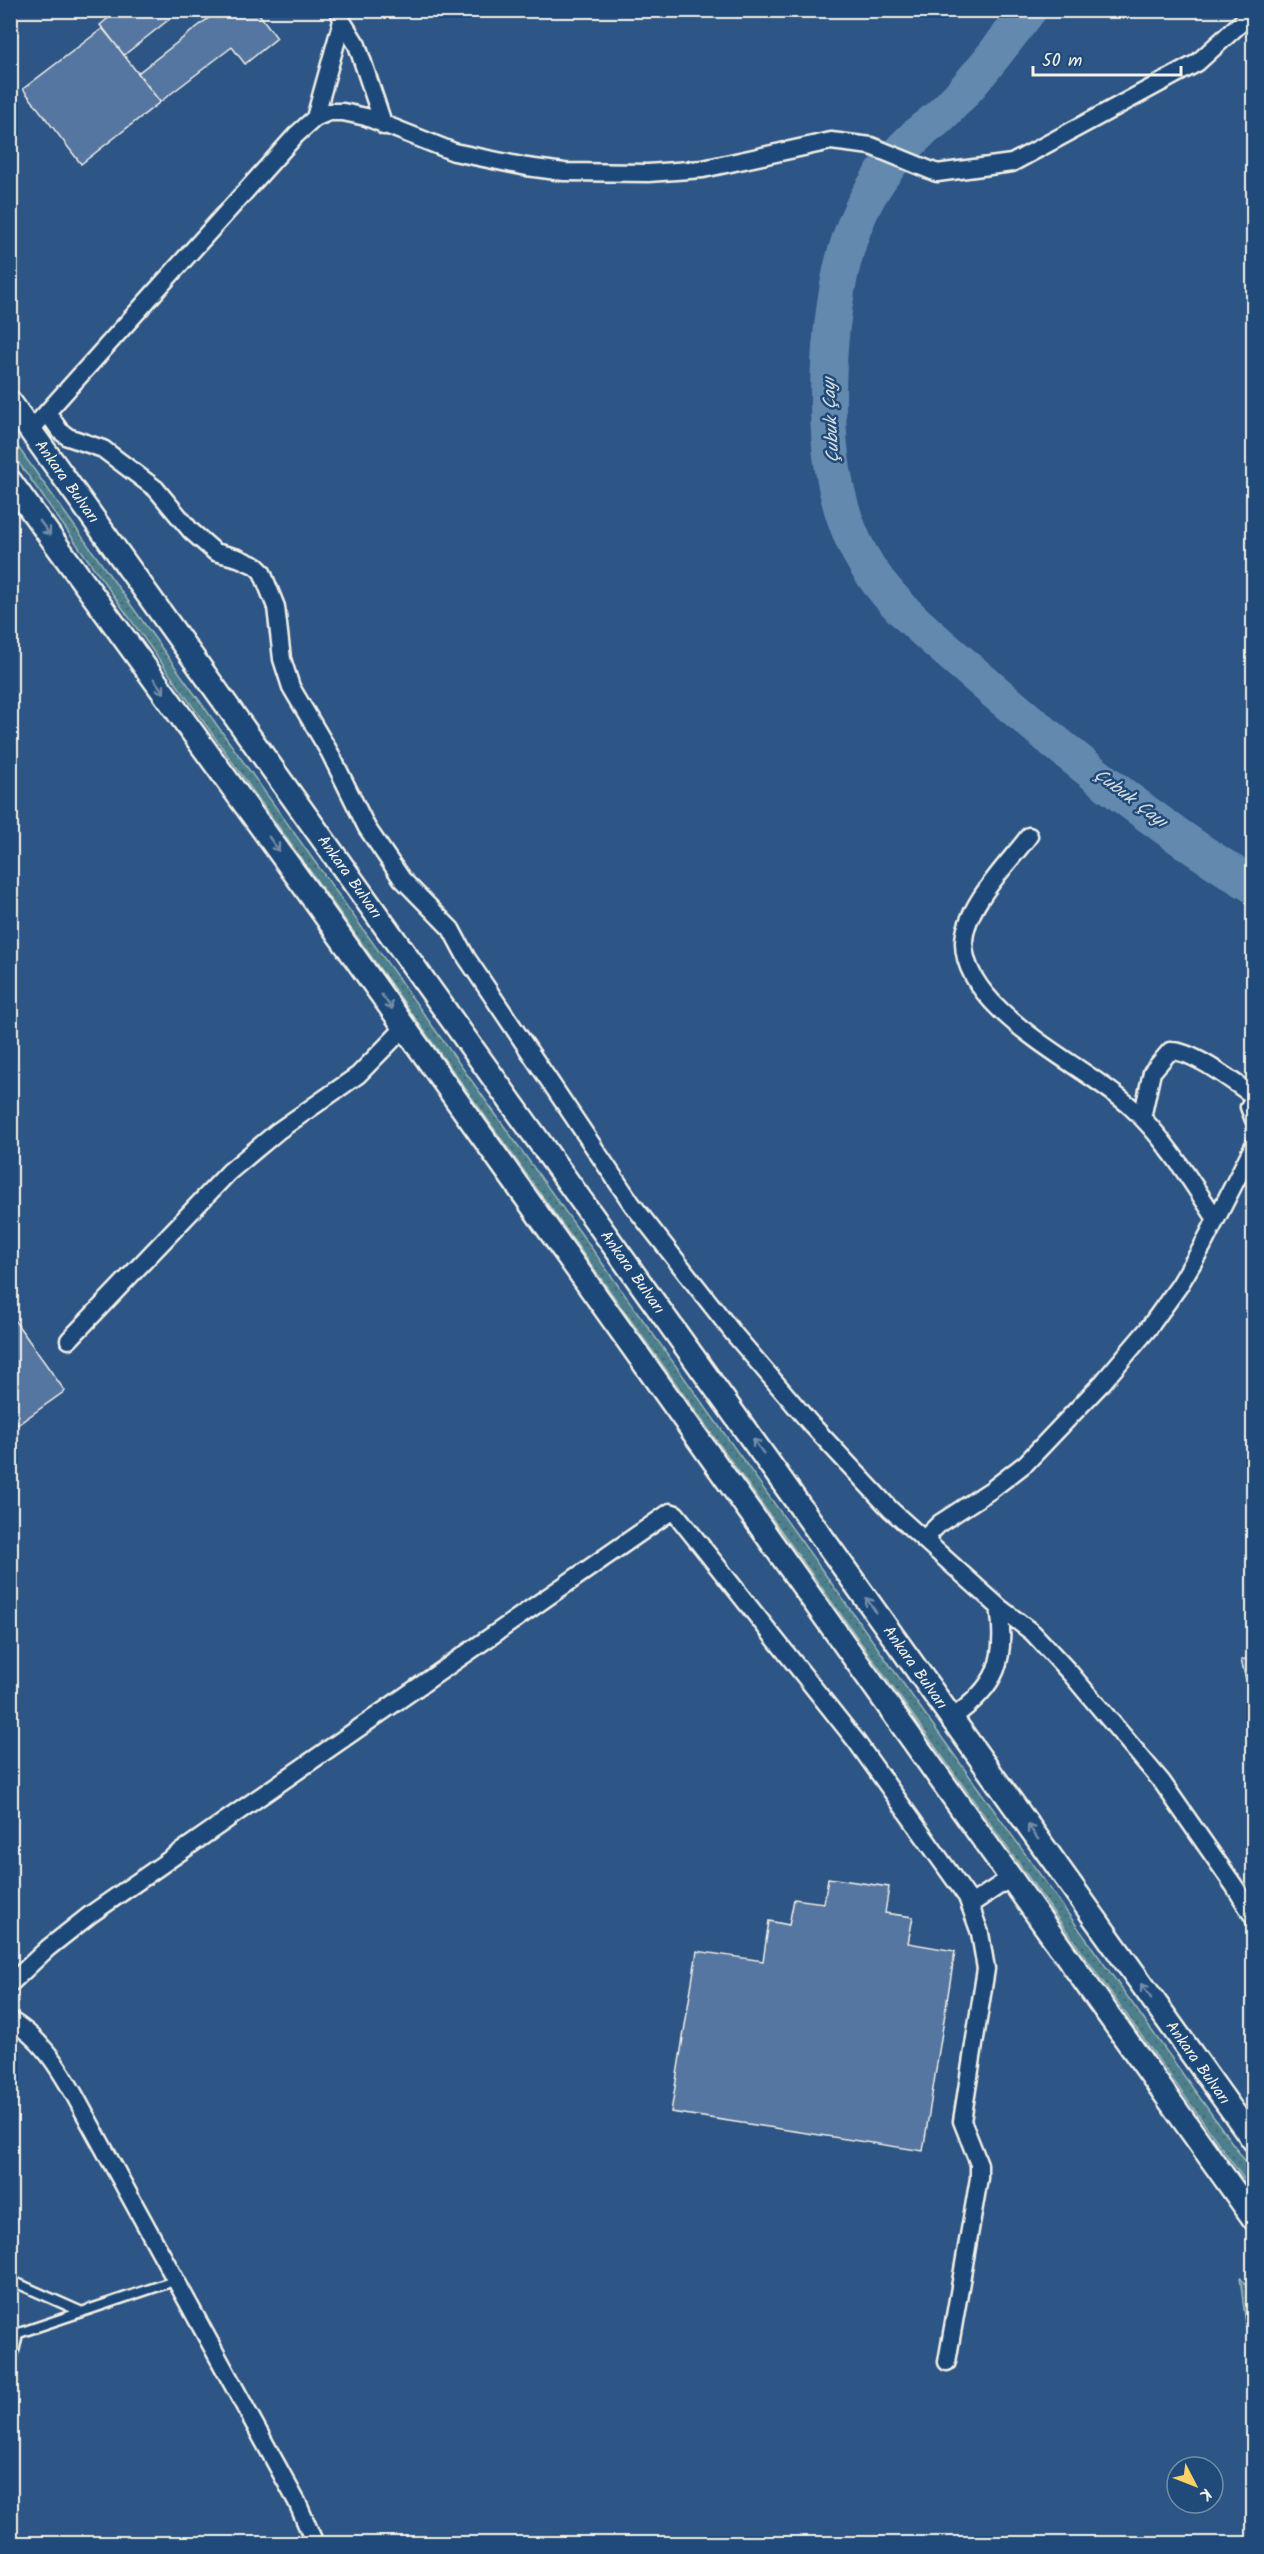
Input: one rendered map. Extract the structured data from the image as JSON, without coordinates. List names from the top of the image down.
{
  "streets": {
    "main road": ["Ankara Bulvarı"]
  },
  "water": ["Çubuk Çayı"],
  "scale_bar": "50 m",
  "north": "bottom right"
}
